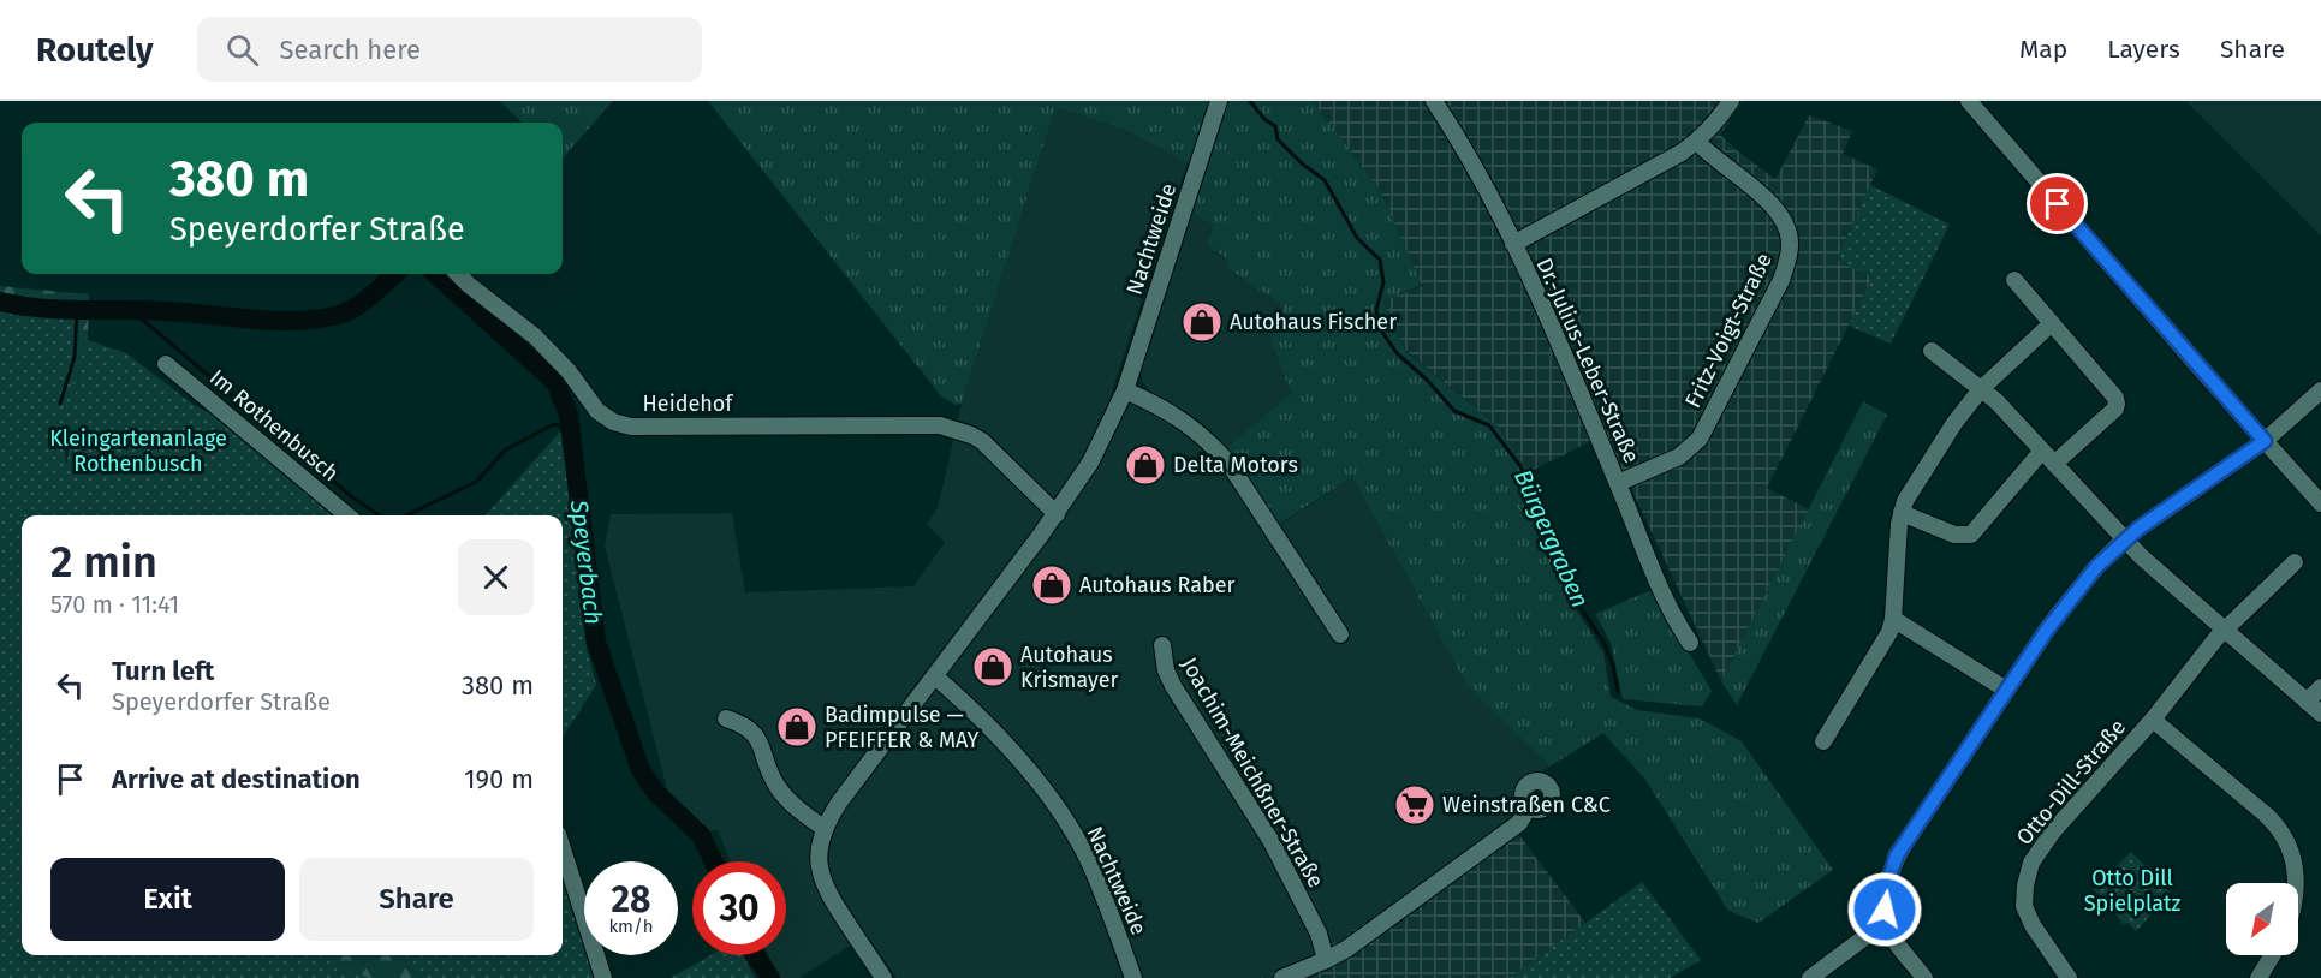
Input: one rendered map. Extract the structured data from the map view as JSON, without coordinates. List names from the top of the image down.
{
  "streets": {
    "street": [
      "Nachtweide",
      "Fritz-Voigt-Straße",
      "Dr.-Julius-Leber-Straße",
      "Heidehof",
      "Im Rothenbusch",
      "Joachim-Meichßner-Straße",
      "Otto-Dill-Straße"
    ]
  },
  "crossings": [
    ["Nachtweide", "Heidehof"],
    ["Fritz-Voigt-Straße", "Dr.-Julius-Leber-Straße"]
  ],
  "water": ["Bürgergraben", "Speyerbach"],
  "parks": ["Kleingartenanlage Rothenbusch", "Otto Dill Spielplatz"],
  "places": {
    "shop": [
      "Autohaus Fischer",
      "Delta Motors",
      "Autohaus Raber",
      "Autohaus Krismayer",
      "Badimpulse — PFEIFFER & MAY"
    ],
    "supermarket": ["Weinstraßen C&C"]
  },
  "north": "bottom left",
  "page": {
    "header": "Routely",
    "search": "Search here",
    "nav": ["Map", "Layers", "Share"],
    "turn": ["380 m", "Speyerdorfer Straße"],
    "heading": ["2 min", "570 m · 11:41"],
    "list": [
      {
        "name": "Turn left",
        "note": "Speyerdorfer Straße",
        "value": "380 m"
      },
      {
        "name": "Arrive at destination",
        "value": "190 m"
      }
    ],
    "buttons": ["Exit", "Share"],
    "speed": "28 km/h",
    "limit": "30"
  }
}
